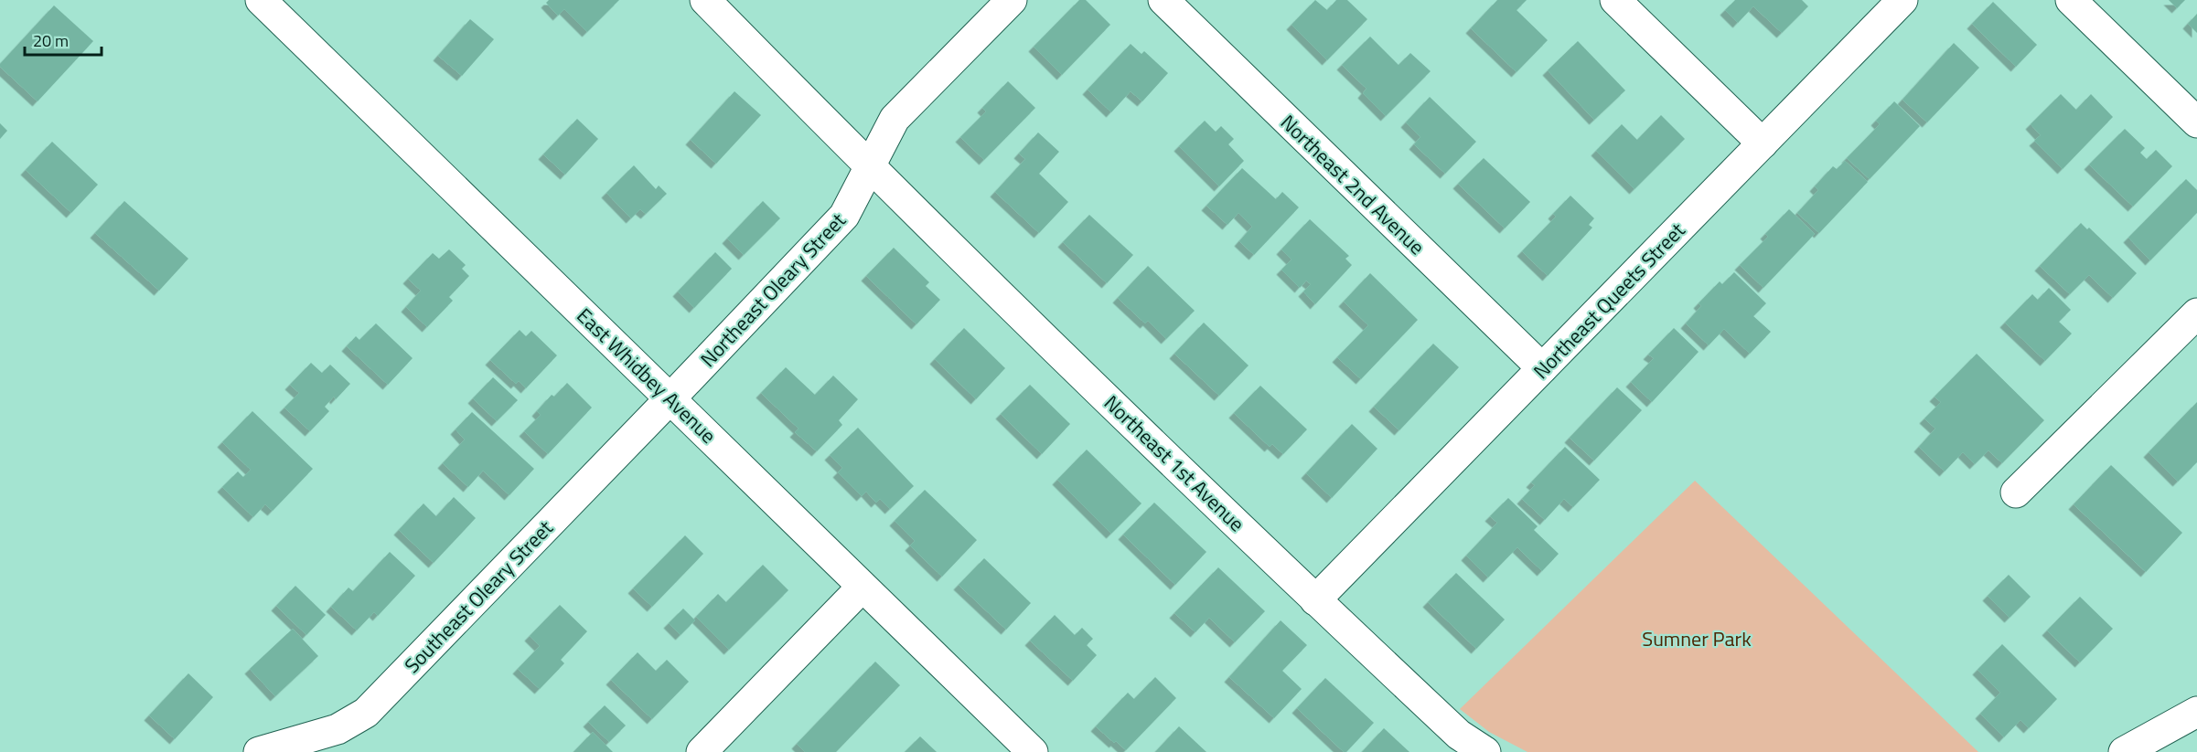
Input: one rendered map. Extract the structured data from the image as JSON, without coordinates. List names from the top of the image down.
{
  "streets": {
    "street": [
      "Northeast 2nd Avenue",
      "Northeast Oleary Street",
      "Northeast Queets Street",
      "East Whidbey Avenue",
      "Northeast 1st Avenue",
      "Southeast Oleary Street"
    ]
  },
  "crossings": [
    ["Northeast 2nd Avenue", "Northeast Queets Street"],
    ["Northeast Oleary Street", "East Whidbey Avenue"],
    ["Northeast Oleary Street", "Northeast 1st Avenue"],
    ["Northeast Oleary Street", "Southeast Oleary Street"],
    ["Northeast Queets Street", "Northeast 1st Avenue"],
    ["East Whidbey Avenue", "Southeast Oleary Street"]
  ],
  "parks": ["Sumner Park"],
  "scale_bar": "20 m"
}
